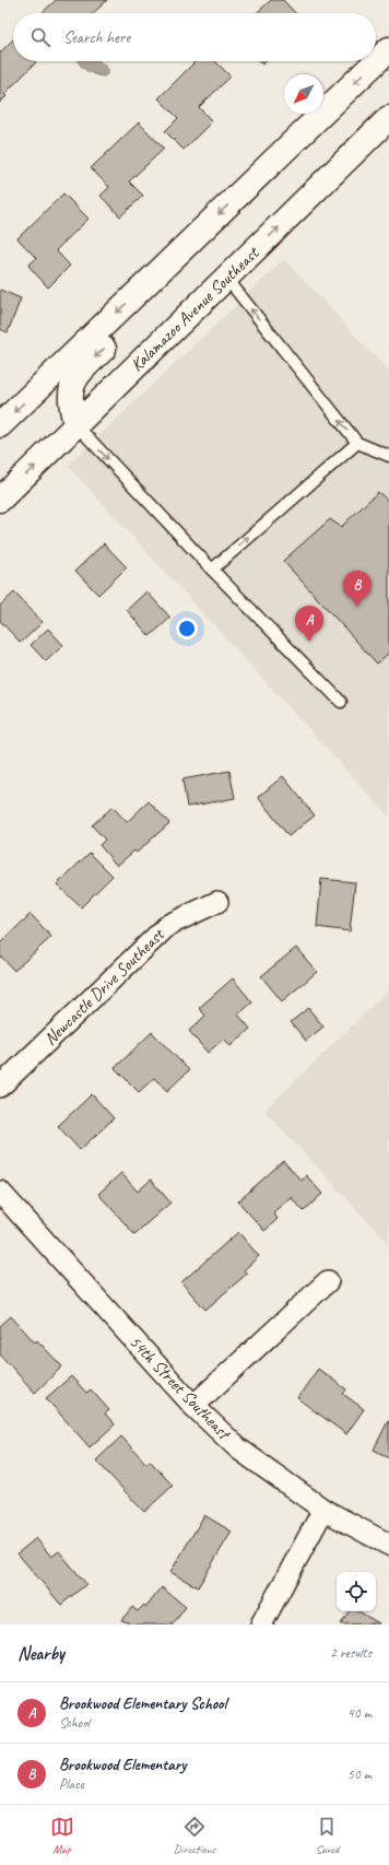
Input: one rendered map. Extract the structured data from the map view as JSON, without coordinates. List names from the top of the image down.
{
  "streets": {
    "main road": ["Kalamazoo Avenue Southeast"],
    "street": ["Newcastle Drive Southeast", "54th Street Southeast"]
  },
  "north": "bottom left",
  "page": {
    "search": "Search here",
    "pins": ["B", "A"],
    "heading": ["Nearby", "2 results"],
    "list": [
      {
        "mark": "A",
        "name": "Brookwood Elementary School",
        "note": "School",
        "value": "40 m"
      },
      {
        "mark": "B",
        "name": "Brookwood Elementary",
        "note": "Place",
        "value": "50 m"
      }
    ],
    "nav": ["Map", "Directions", "Saved"]
  }
}
